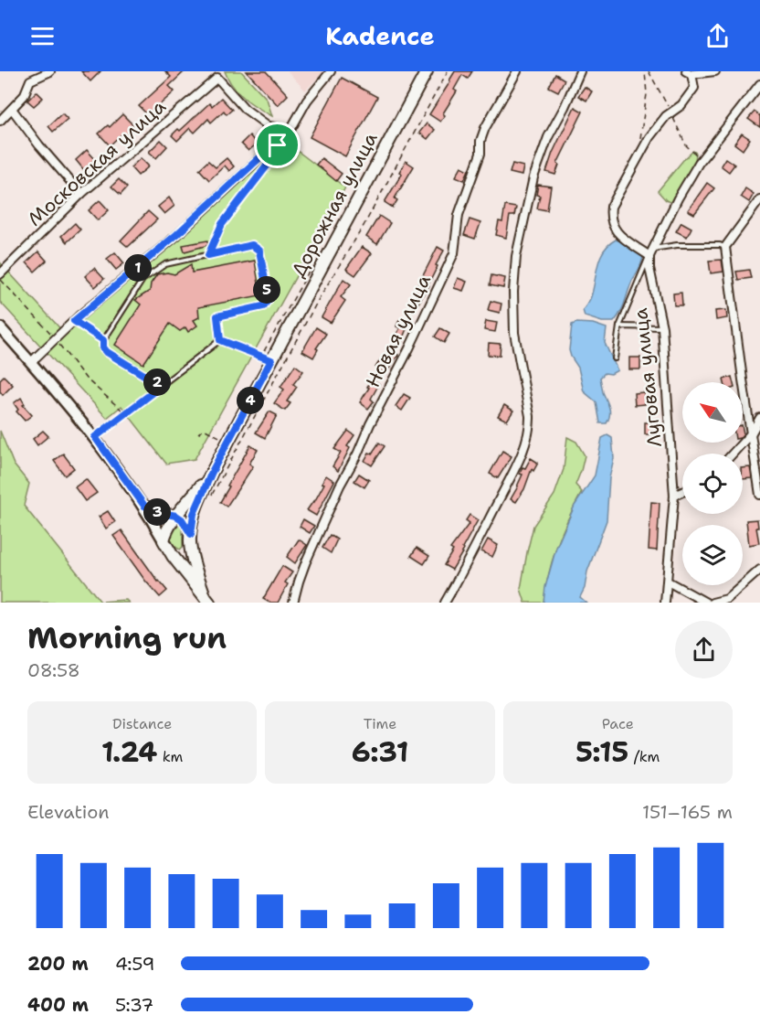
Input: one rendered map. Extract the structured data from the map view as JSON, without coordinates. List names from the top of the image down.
{
  "streets": {
    "main road": ["Дорожная улица"],
    "street": ["Московская улица", "Новая улица", "Луговая улица"]
  },
  "north": "top left",
  "page": {
    "header": "Kadence",
    "pins": [
      "1",
      "5",
      "2",
      "4",
      "3"
    ],
    "heading": ["Morning run", "08:58"],
    "stats": [
      ["Distance", "1.24 km"],
      ["Time", "6:31"],
      ["Pace", "5:15 /km"]
    ],
    "chart": ["Elevation", "151–165 m"],
    "list": [
      {
        "name": "200 m",
        "note": "4:59"
      },
      {
        "name": "400 m",
        "note": "5:37"
      }
    ]
  }
}
